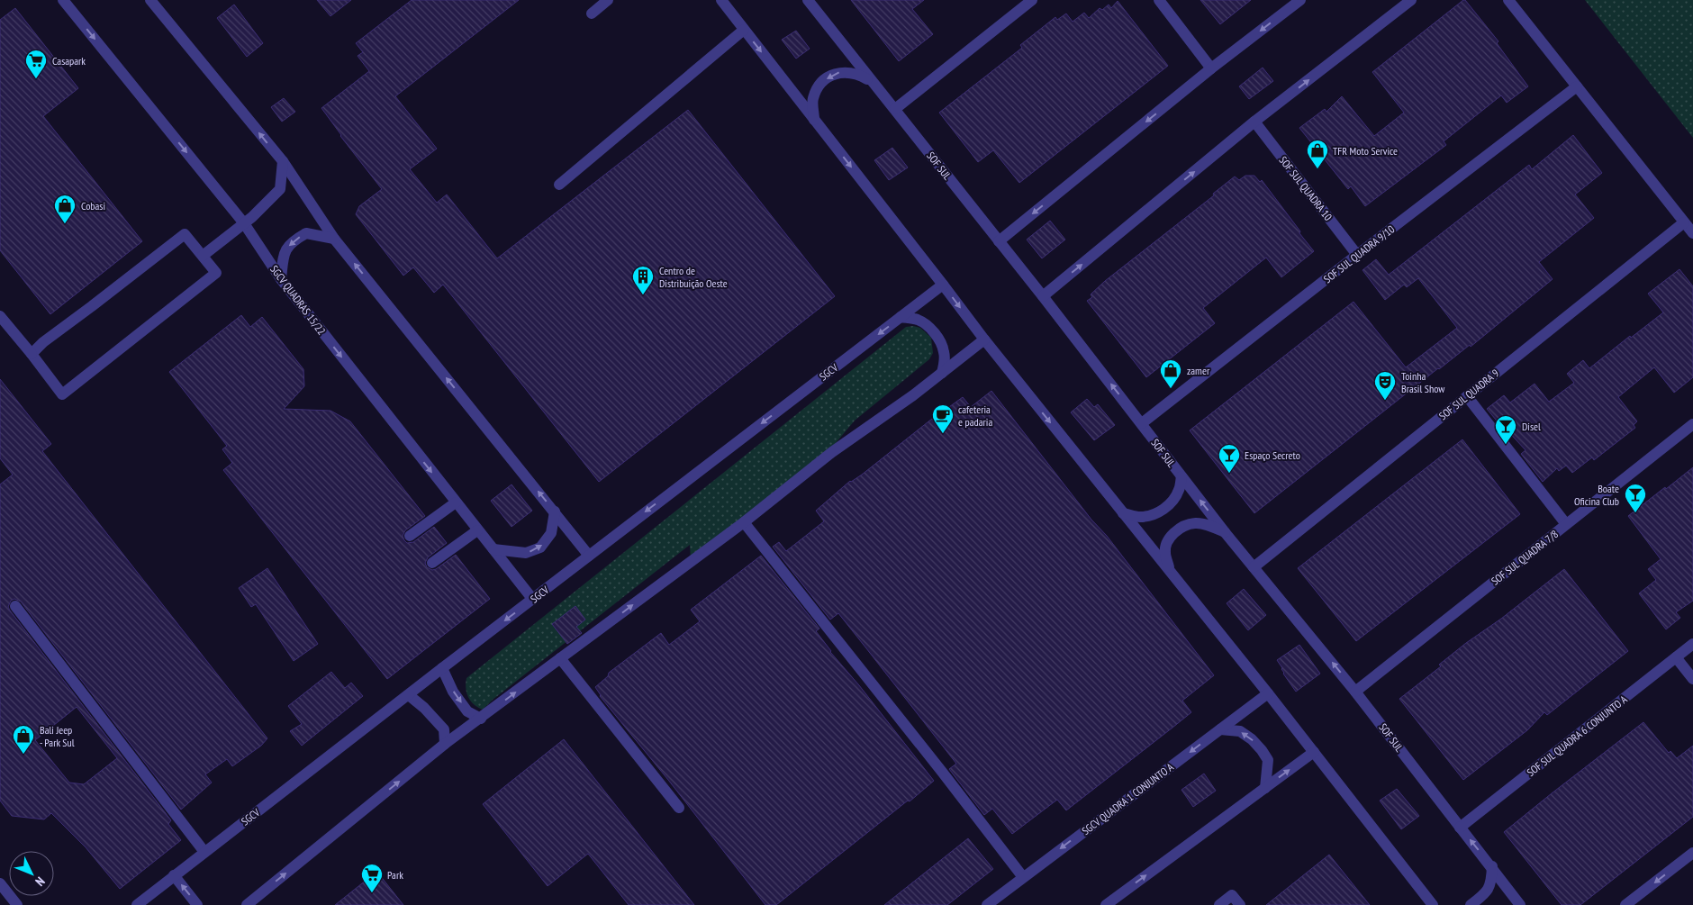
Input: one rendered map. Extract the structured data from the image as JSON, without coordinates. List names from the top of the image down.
{
  "streets": {
    "street": [
      "SOF SUL",
      "SOF SUL QUADRA 10",
      "SOF SUL QUADRA 9/10",
      "SGCV QUADRAS 15/22",
      "SGCV",
      "SOF SUL QUADRA 9",
      "SOF SUL QUADRA 7/8",
      "SOF SUL QUADRA 6 CONJUNTO A",
      "SGCV QUADRA 1 CONJUNTO A"
    ]
  },
  "crossings": [
    ["SOF SUL", "SOF SUL QUADRA 9/10"],
    ["SOF SUL", "SOF SUL QUADRA 9"],
    ["SOF SUL", "SOF SUL QUADRA 7/8"],
    ["SOF SUL", "SOF SUL QUADRA 6 CONJUNTO A"],
    ["SOF SUL QUADRA 10", "SOF SUL QUADRA 9/10"],
    ["SGCV QUADRAS 15/22", "SGCV"]
  ],
  "places": {
    "supermarket": ["Casapark", "Park"],
    "shop": [
      "TFR Moto Service",
      "Cobasi",
      "zamer",
      "Bali Jeep - Park Sul"
    ],
    "building": ["Centro de Distribuição Oeste"],
    "theatre": ["Toinha Brasil Show"],
    "cafe": ["cafeteria e padaria"],
    "bar": ["Disel", "Espaço Secreto", "Boate Oficina Club"]
  },
  "north": "bottom right"
}
